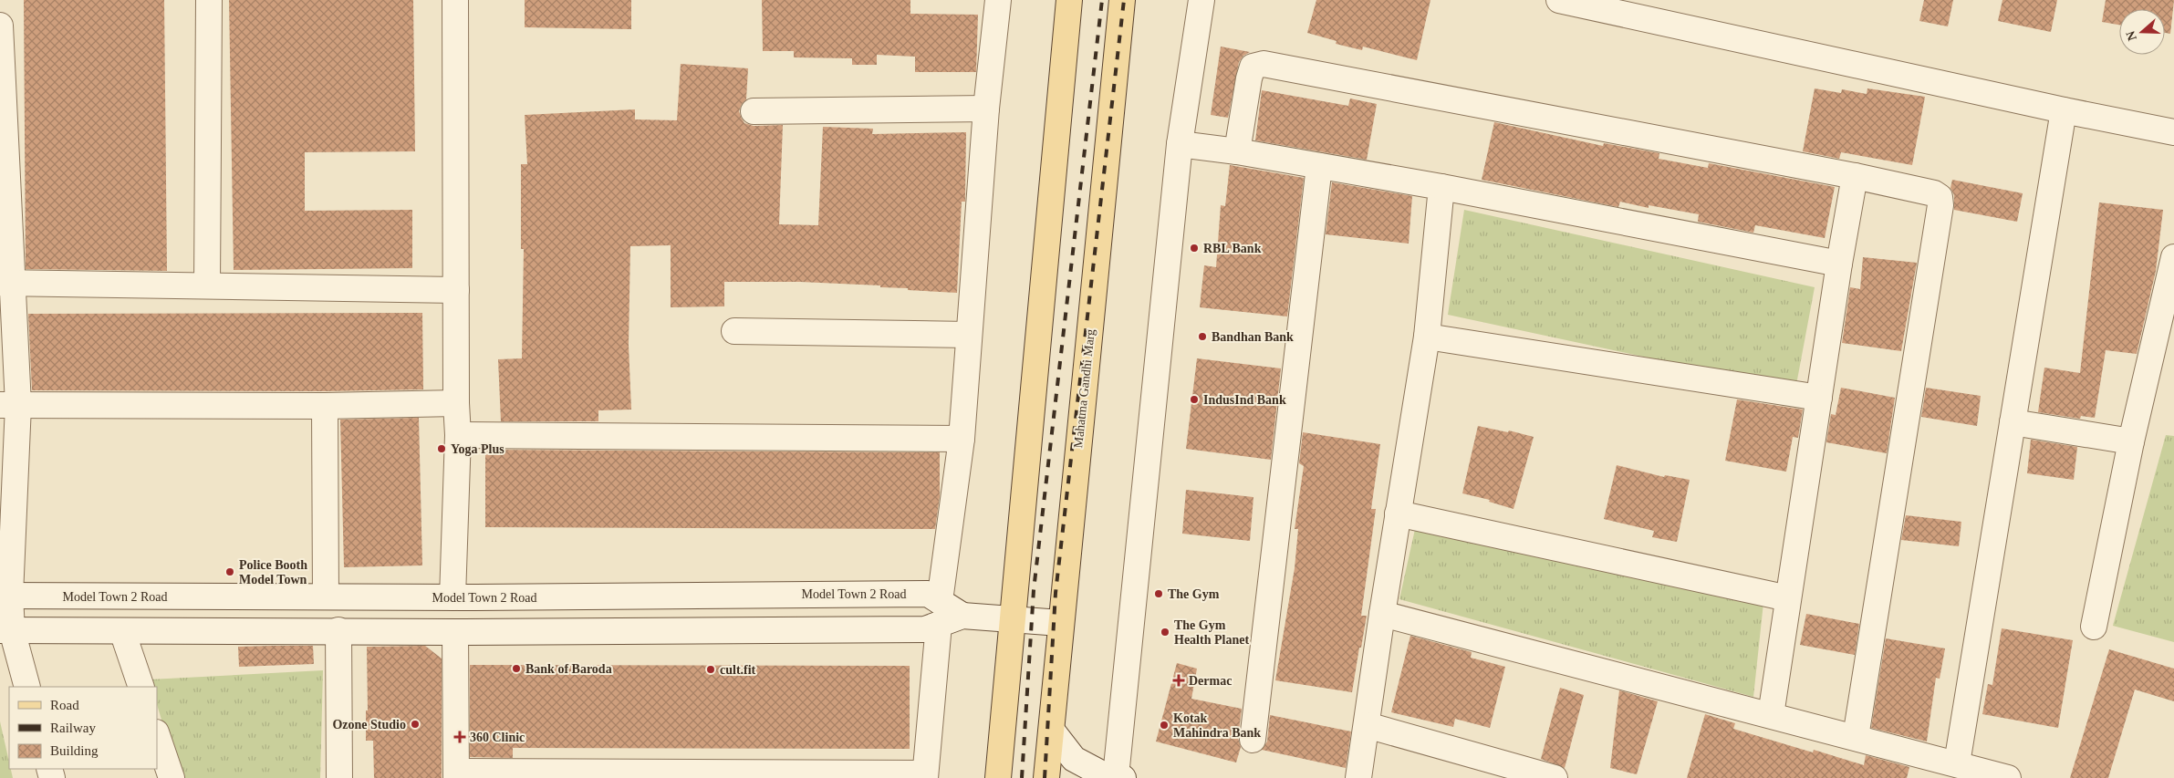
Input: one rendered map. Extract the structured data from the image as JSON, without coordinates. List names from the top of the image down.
{
  "streets": {
    "main road": ["Mahatma Gandhi Marg"],
    "street": ["Model Town 2 Road"]
  },
  "places": {
    "other": [
      "RBL Bank",
      "Bandhan Bank",
      "IndusInd Bank",
      "Yoga Plus",
      "Police Booth Model Town",
      "The Gym",
      "The Gym Health Planet",
      "Bank of Baroda",
      "cult.fit",
      "Ozone Studio",
      "Kotak Mahindra Bank"
    ],
    "health": ["Dermac", "360 Clinic"]
  },
  "legend": ["Road", "Railway", "Building"],
  "north": "left"
}
